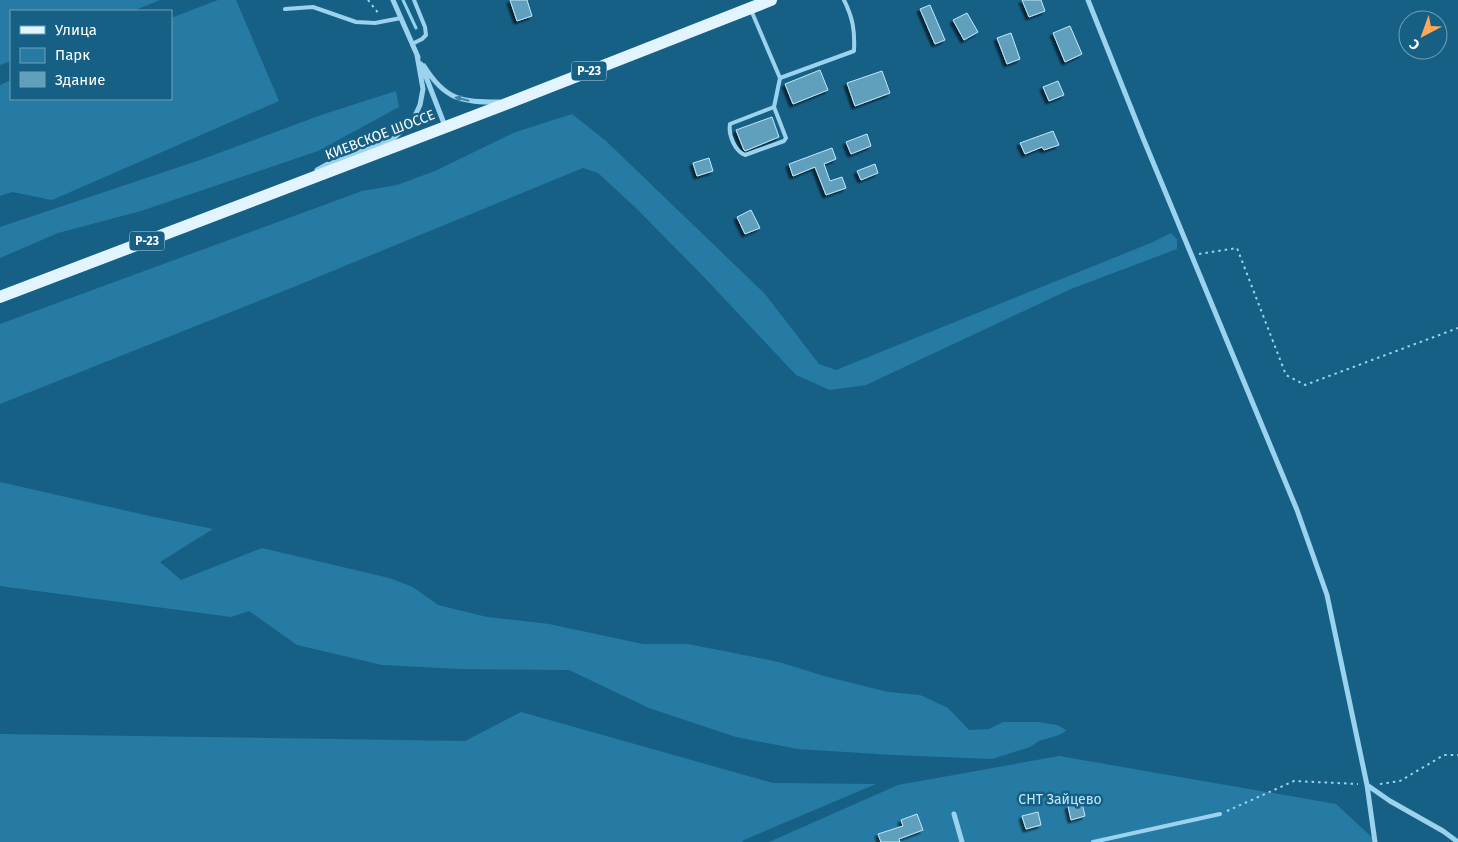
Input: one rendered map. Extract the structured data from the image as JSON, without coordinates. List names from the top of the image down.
{
  "streets": {
    "main road": ["Р-23", "КИЕВСКОЕ ШОССЕ"]
  },
  "parks": ["СНТ Зайцево"],
  "legend": ["Улица", "Парк", "Здание"],
  "north": "bottom left"
}
